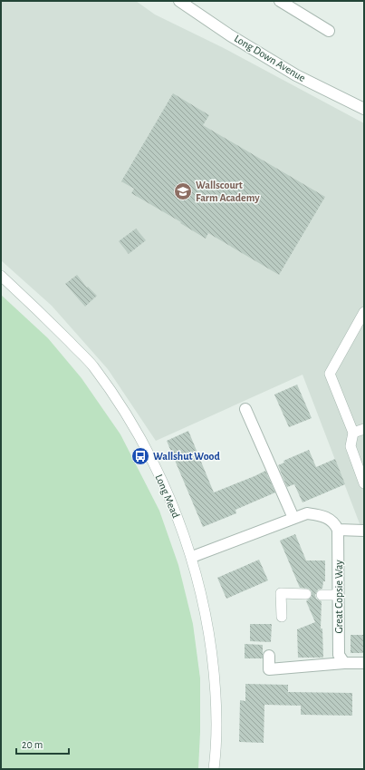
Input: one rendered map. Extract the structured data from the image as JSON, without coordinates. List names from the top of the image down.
{
  "streets": {
    "street": ["Long Down Avenue", "Great Copsie Way"],
    "lane": ["Long Mead"]
  },
  "places": {
    "school or university": ["Wallscourt Farm Academy"],
    "bus stop": ["Wallshut Wood"]
  },
  "scale_bar": "20 m"
}
